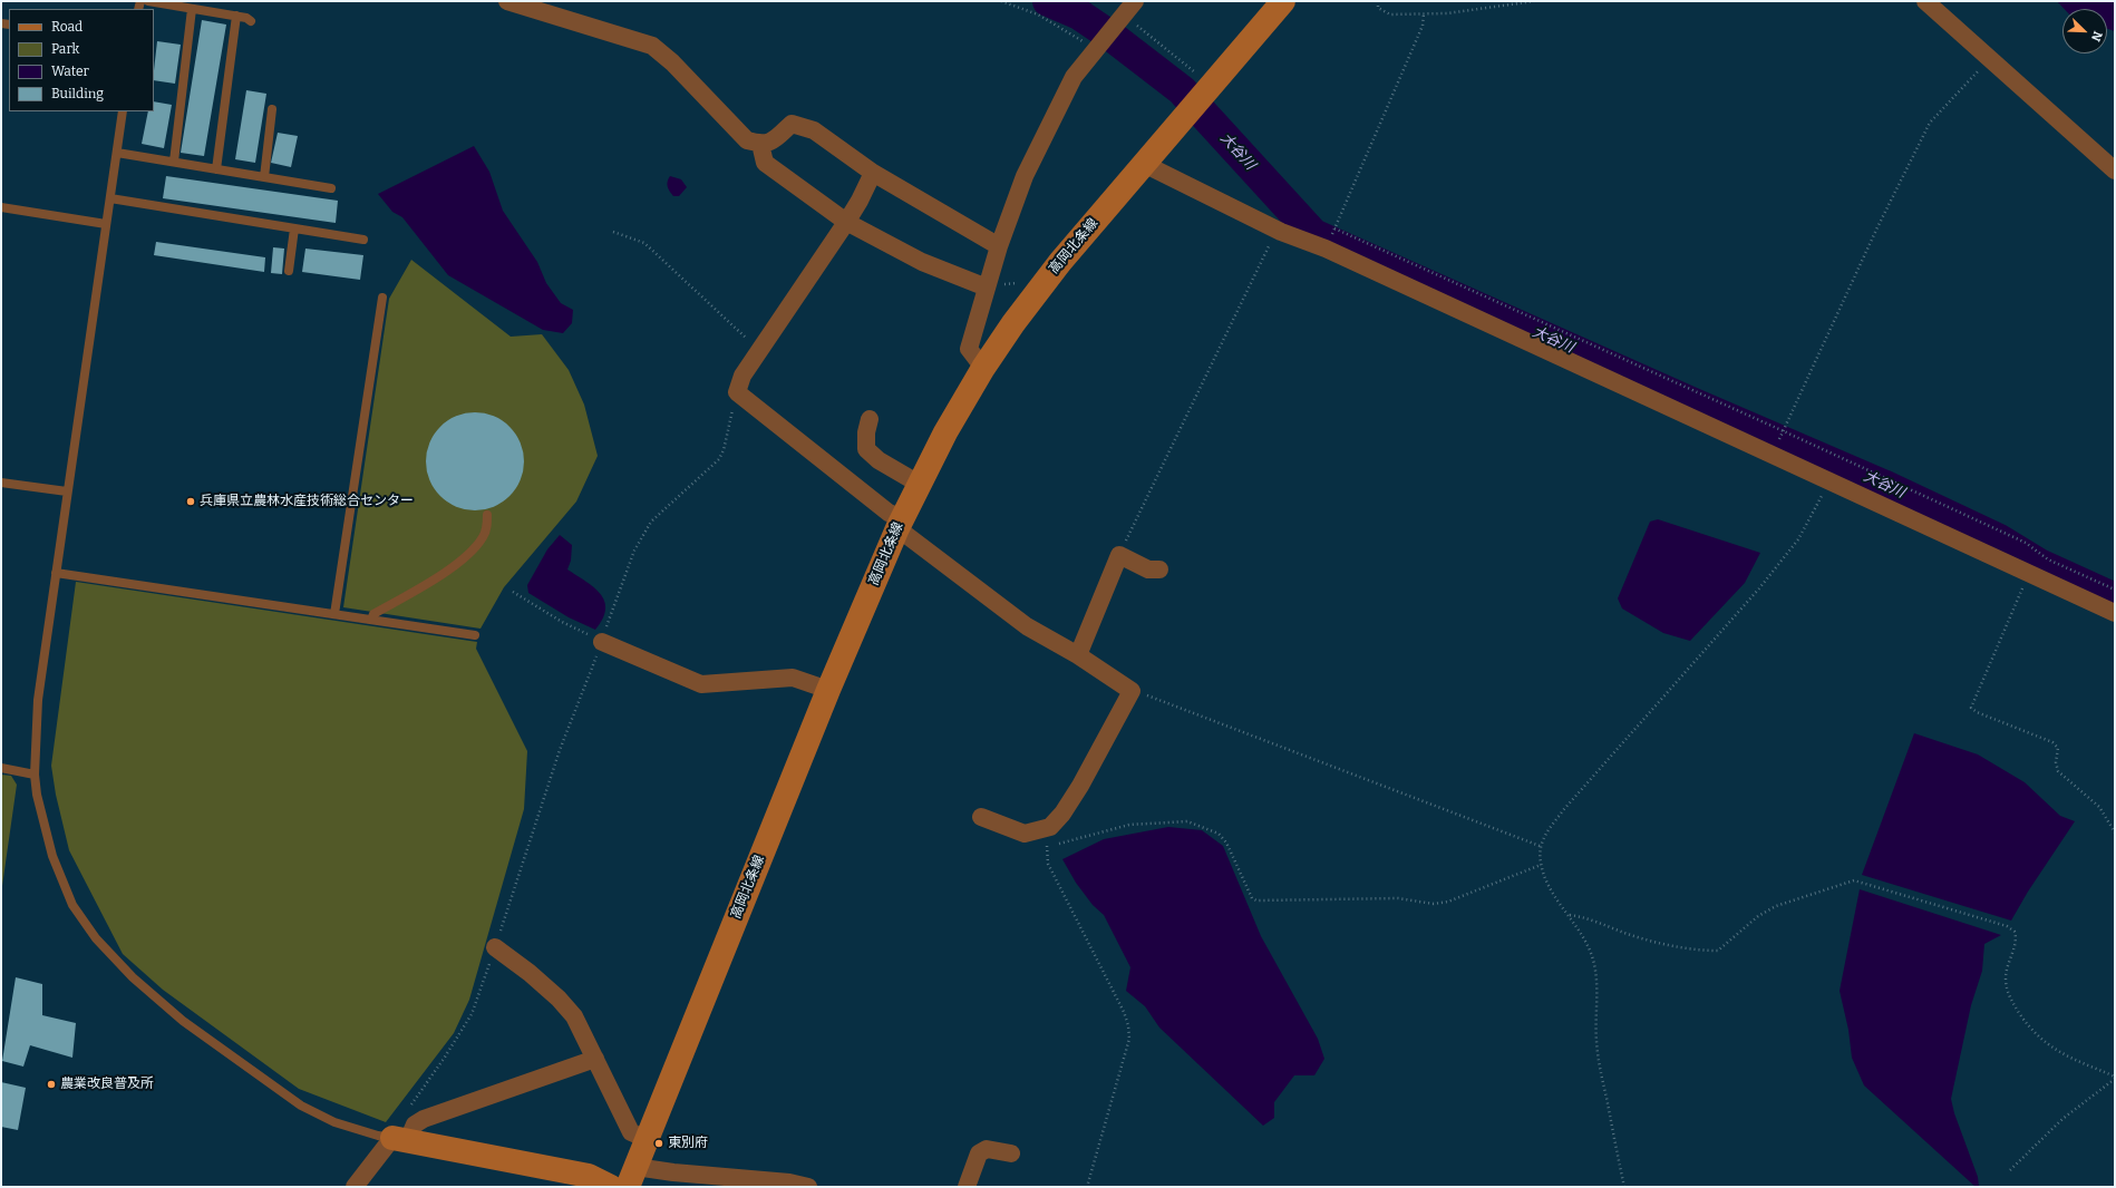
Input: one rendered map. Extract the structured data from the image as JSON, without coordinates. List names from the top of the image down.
{
  "streets": {
    "main road": ["高岡北条線"]
  },
  "water": ["大谷川"],
  "places": ["兵庫県立農林水産技術総合センター", "農業改良普及所", "東別府"],
  "legend": [
    "Road",
    "Park",
    "Water",
    "Building"
  ],
  "north": "bottom right"
}
